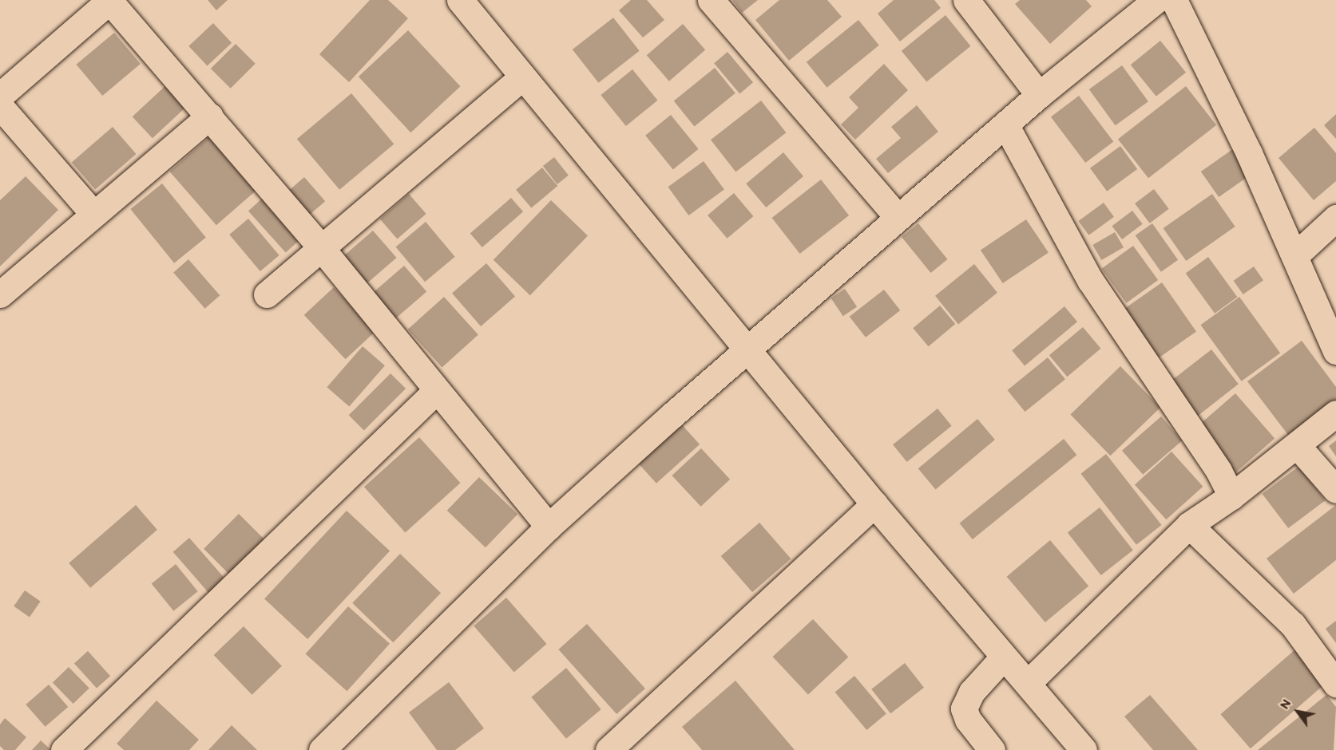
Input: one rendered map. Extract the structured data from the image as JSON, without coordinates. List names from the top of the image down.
{
  "north": "top left"
}
